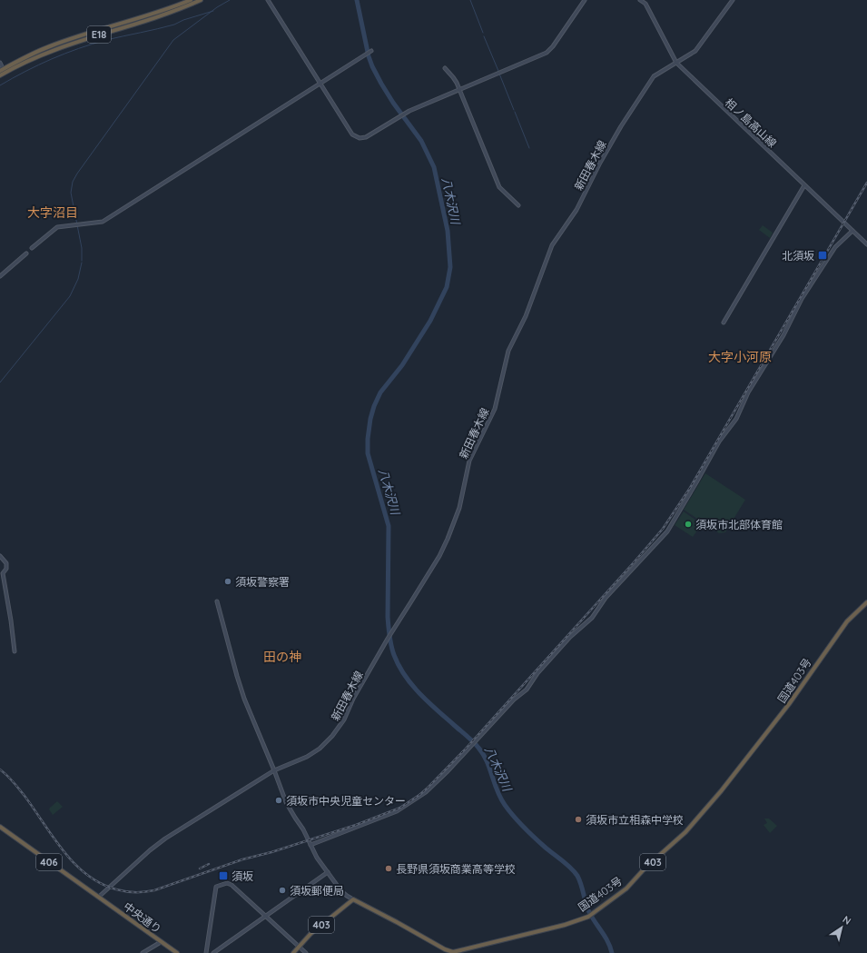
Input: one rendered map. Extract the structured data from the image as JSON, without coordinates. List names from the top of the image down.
{
  "streets": {
    "highway": [
      "E18",
      "国道403号",
      "406",
      "403",
      "中央通り"
    ],
    "street": ["相ノ島高山線", "新田春木線"]
  },
  "crossings": [
    ["相ノ島高山線", "新田春木線"],
    ["新田春木線", "406"],
    ["新田春木線", "中央通り"],
    ["国道403号", "403"],
    ["406", "中央通り"]
  ],
  "districts": ["大字沼目", "大字小河原", "田の神"],
  "water": ["八木沢川"],
  "places": {
    "transit": ["北須坂", "須坂"],
    "other": [
      "須坂市北部体育館",
      "須坂警察署",
      "須坂市中央児童センター",
      "須坂市立相森中学校",
      "長野県須坂商業高等学校",
      "須坂郵便局"
    ]
  },
  "north": "top right"
}
